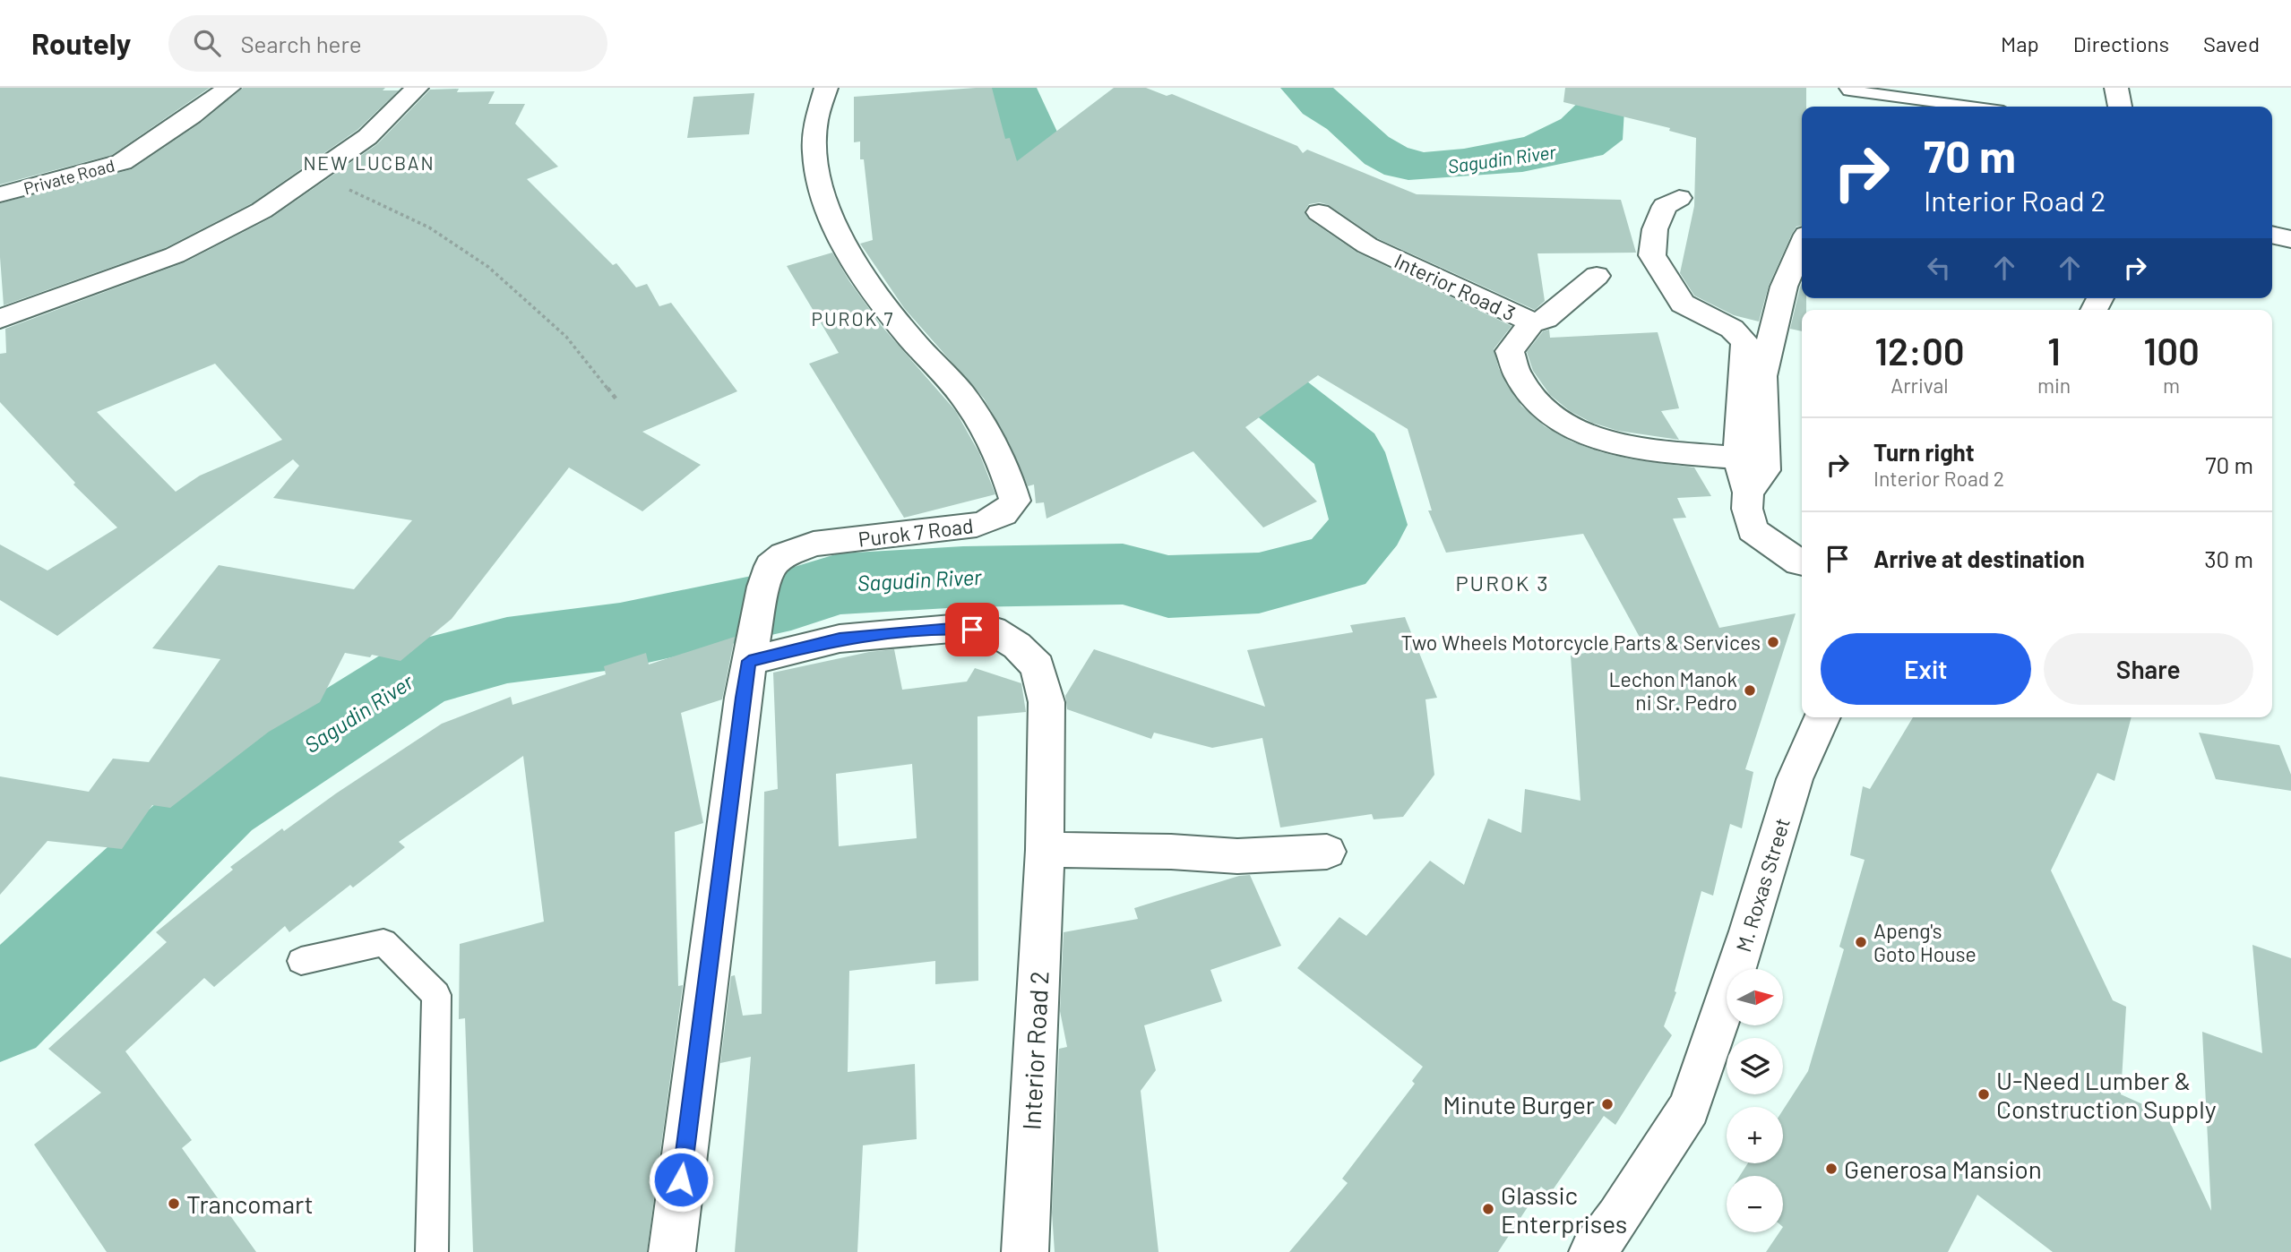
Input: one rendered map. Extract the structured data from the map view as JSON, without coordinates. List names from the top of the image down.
{
  "streets": {
    "street": [
      "Private Road",
      "Interior Road 3",
      "Purok 7 Road",
      "M. Roxas Street",
      "Interior Road 2"
    ]
  },
  "crossings": [
    ["Purok 7 Road", "Interior Road 2"]
  ],
  "districts": ["NEW LUCBAN", "PUROK 7", "PUROK 3"],
  "water": ["Sagudin River"],
  "places": [
    "Two Wheels Motorcycle Parts & Services",
    "Lechon Manok ni Sr. Pedro",
    "Apeng's Goto House",
    "U-Need Lumber & Construction Supply",
    "Minute Burger",
    "Generosa Mansion",
    "Trancomart",
    "Glassic Enterprises"
  ],
  "north": "right",
  "page": {
    "header": "Routely",
    "search": "Search here",
    "nav": ["Map", "Directions", "Saved"],
    "turn": ["70 m", "Interior Road 2"],
    "eta": [
      "12:00",
      "Arrival",
      "1",
      "min",
      "100",
      "m"
    ],
    "list": [
      {
        "name": "Turn right",
        "note": "Interior Road 2",
        "value": "70 m"
      },
      {
        "name": "Arrive at destination",
        "value": "30 m"
      }
    ],
    "buttons": ["Exit", "Share"],
    "map_buttons": ["+", "−"]
  }
}
